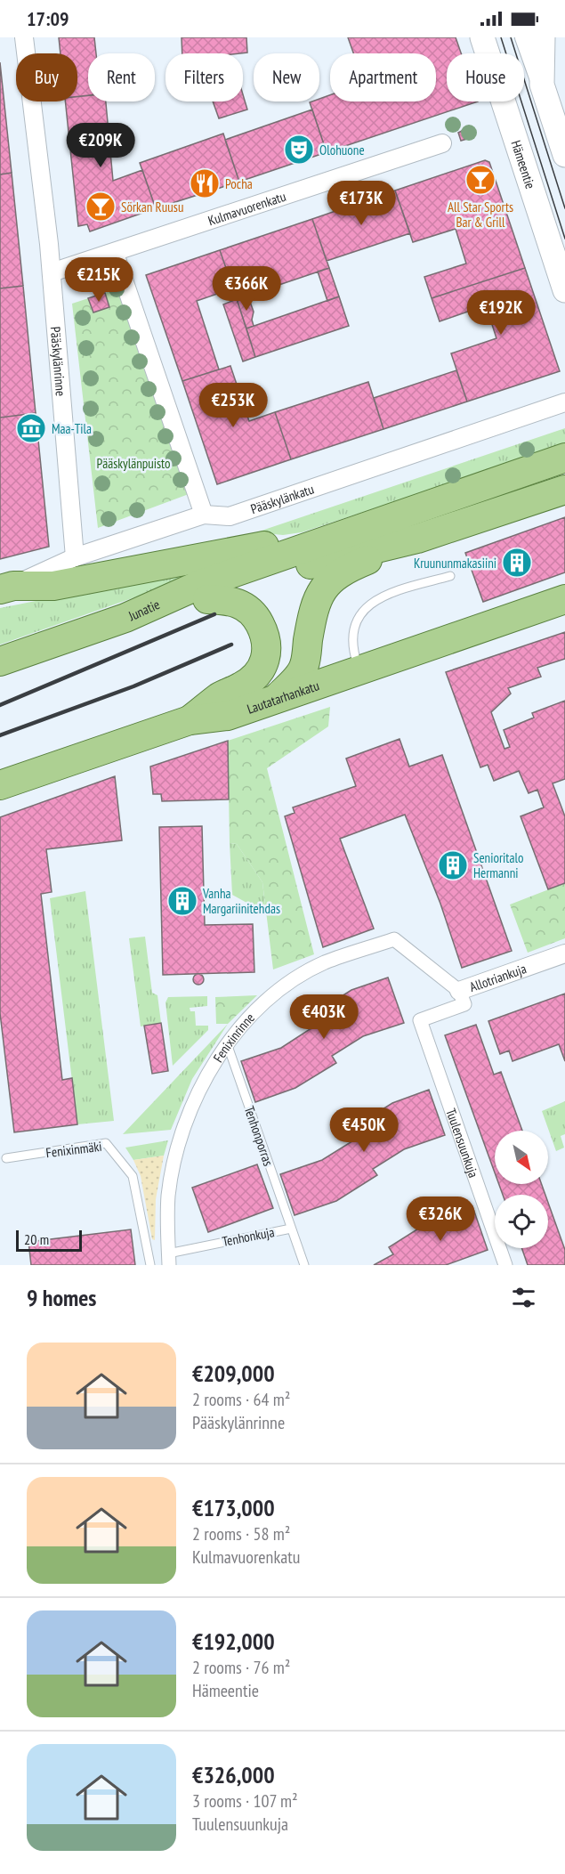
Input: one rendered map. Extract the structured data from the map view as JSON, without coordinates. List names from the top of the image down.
{
  "streets": {
    "main road": ["Hämeentie", "Junatie", "Lautatarhankatu"],
    "street": [
      "Kulmavuorenkatu",
      "Pääskylänrinne",
      "Pääskylänkatu",
      "Allotriankuja",
      "Fenixinrinne",
      "Tuulensuunkuja"
    ],
    "lane": ["Tenhonporras", "Fenixinmäki", "Tenhonkuja"]
  },
  "crossings": [
    ["Kulmavuorenkatu", "Pääskylänrinne"],
    ["Pääskylänrinne", "Pääskylänkatu"],
    ["Allotriankuja", "Fenixinrinne"],
    ["Allotriankuja", "Tuulensuunkuja"],
    ["Fenixinrinne", "Tenhonporras"],
    ["Fenixinrinne", "Tenhonkuja"],
    ["Tenhonporras", "Tenhonkuja"]
  ],
  "parks": ["Pääskylänpuisto"],
  "places": {
    "theatre": ["Olohuone"],
    "bar": ["All Star Sports Bar & Grill", "Sörkan Ruusu"],
    "restaurant": ["Pocha"],
    "museum": ["Maa-Tila"],
    "building": ["Kruununmakasiini", "Senioritalo Hermanni", "Vanha Margariinitehdas"]
  },
  "scale_bar": "20 m",
  "north": "bottom right",
  "page": {
    "status": "17:09",
    "chip": [
      "Buy",
      "Rent",
      "Filters",
      "New",
      "Apartment",
      "House"
    ],
    "price": [
      "€209K",
      "€173K",
      "€215K",
      "€366K",
      "€192K",
      "€253K",
      "€403K",
      "€450K",
      "€326K"
    ],
    "scale": "20 m",
    "heading": "9 homes",
    "list": [
      {
        "name": "€209,000",
        "note": "2 rooms · 64 m² · Pääskylänrinne"
      },
      {
        "name": "€173,000",
        "note": "2 rooms · 58 m² · Kulmavuorenkatu"
      },
      {
        "name": "€192,000",
        "note": "2 rooms · 76 m² · Hämeentie"
      },
      {
        "name": "€326,000",
        "note": "3 rooms · 107 m² · Tuulensuunkuja"
      }
    ]
  }
}
